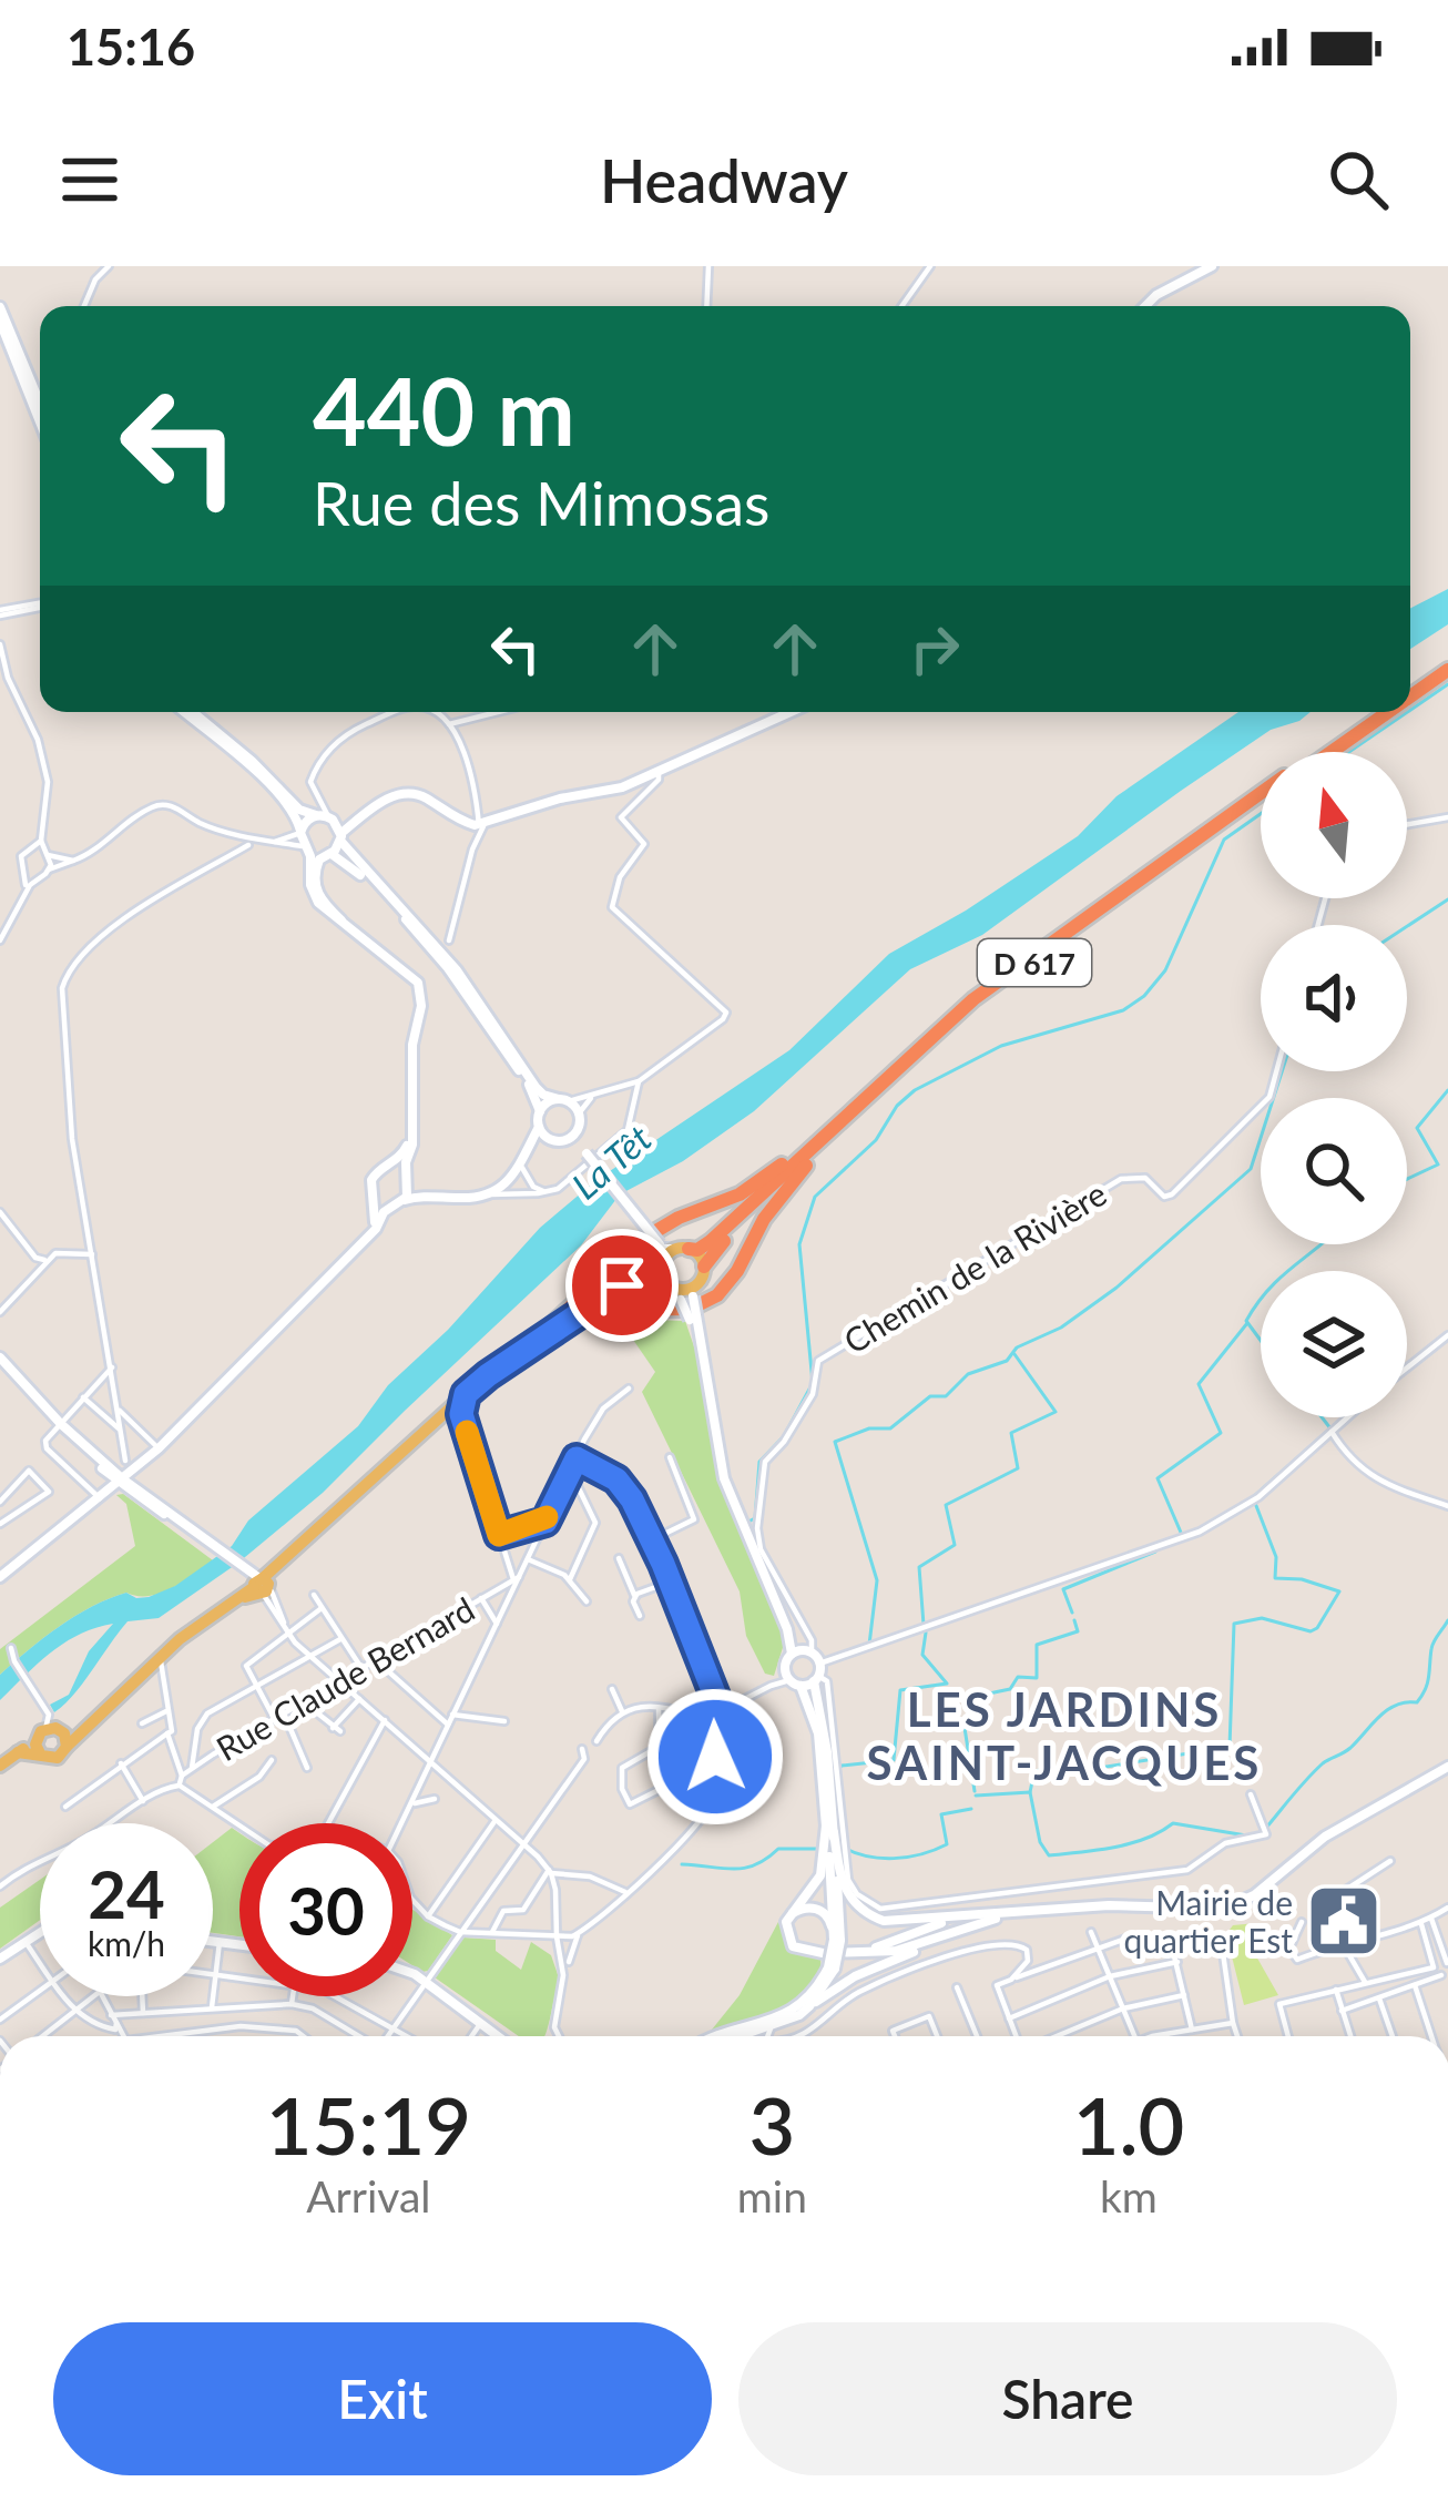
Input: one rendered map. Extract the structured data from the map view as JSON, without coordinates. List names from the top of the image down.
{
  "streets": {
    "highway": ["D 617"],
    "street": ["Chemin de la Rivière", "Rue Claude Bernard"]
  },
  "districts": ["LES JARDINS SAINT-JACQUES"],
  "water": ["La Têt"],
  "places": {
    "public building": ["Mairie de quartier Est"]
  },
  "north": "top",
  "page": {
    "status": "15:16",
    "header": "Headway",
    "turn": ["440 m", "Rue des Mimosas"],
    "speed": "24 km/h",
    "limit": "30",
    "eta": [
      "15:19",
      "Arrival",
      "3",
      "min",
      "1.0",
      "km"
    ],
    "buttons": ["Exit", "Share"]
  }
}
